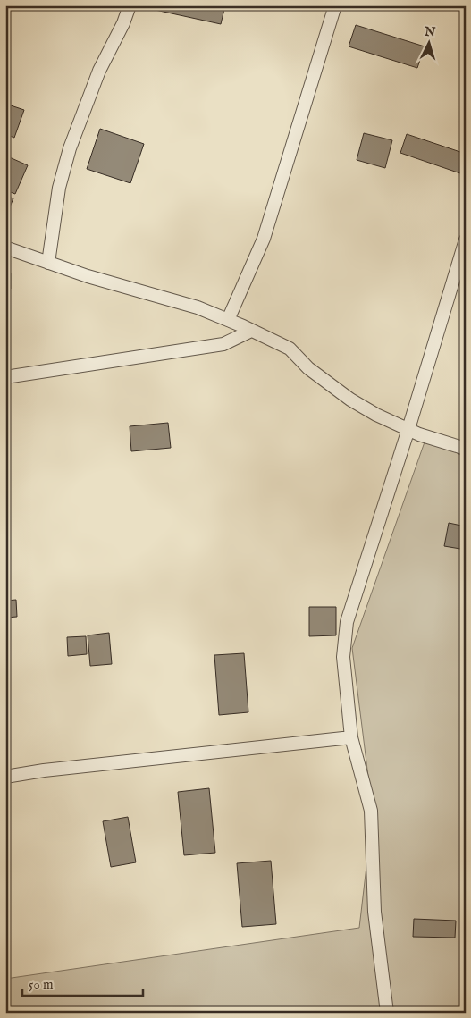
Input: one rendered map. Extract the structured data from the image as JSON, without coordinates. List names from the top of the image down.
{
  "scale_bar": "50 m",
  "north": "top"
}
